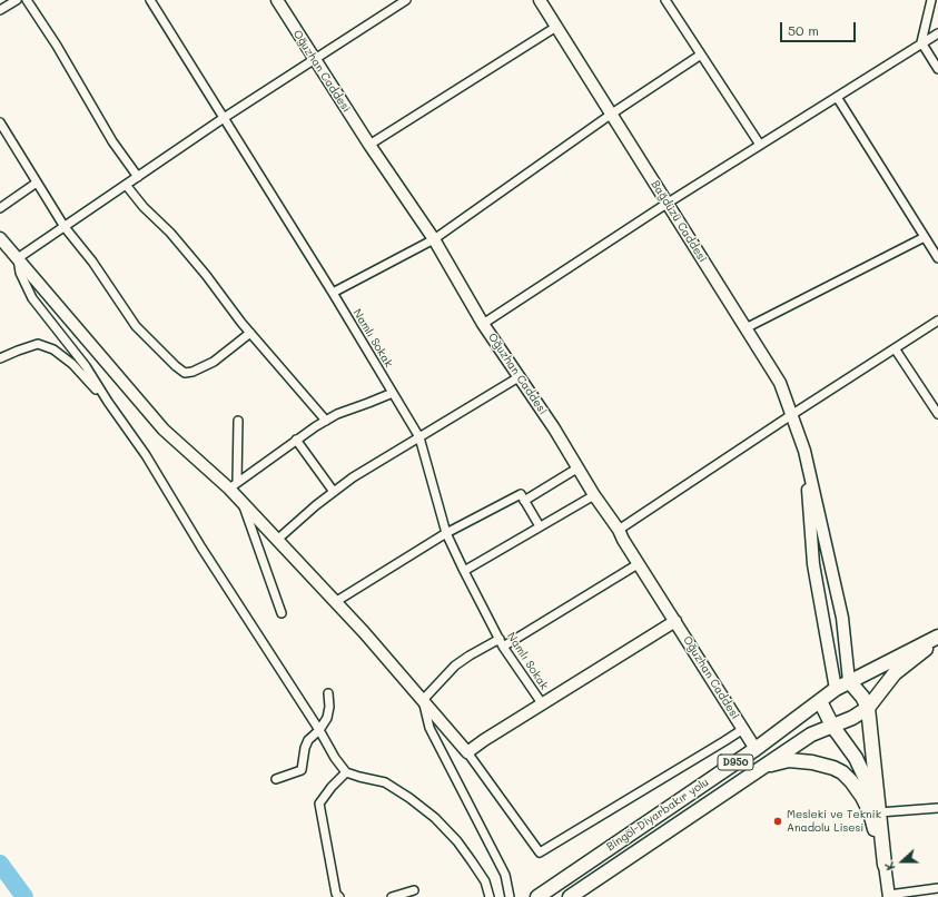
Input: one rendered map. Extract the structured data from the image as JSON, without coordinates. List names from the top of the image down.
{
  "streets": {
    "main road": ["D950", "Bingöl-Diyarbakır yolu"],
    "street": ["Oğuzhan Caddesi", "Bağdüzü Caddesi", "Namlı Sokak"]
  },
  "crossings": [
    ["Oğuzhan Caddesi", "Bingöl-Diyarbakır yolu"]
  ],
  "places": ["Mesleki ve Teknik Anadolu Lisesi"],
  "scale_bar": "50 m",
  "north": "left"
}
